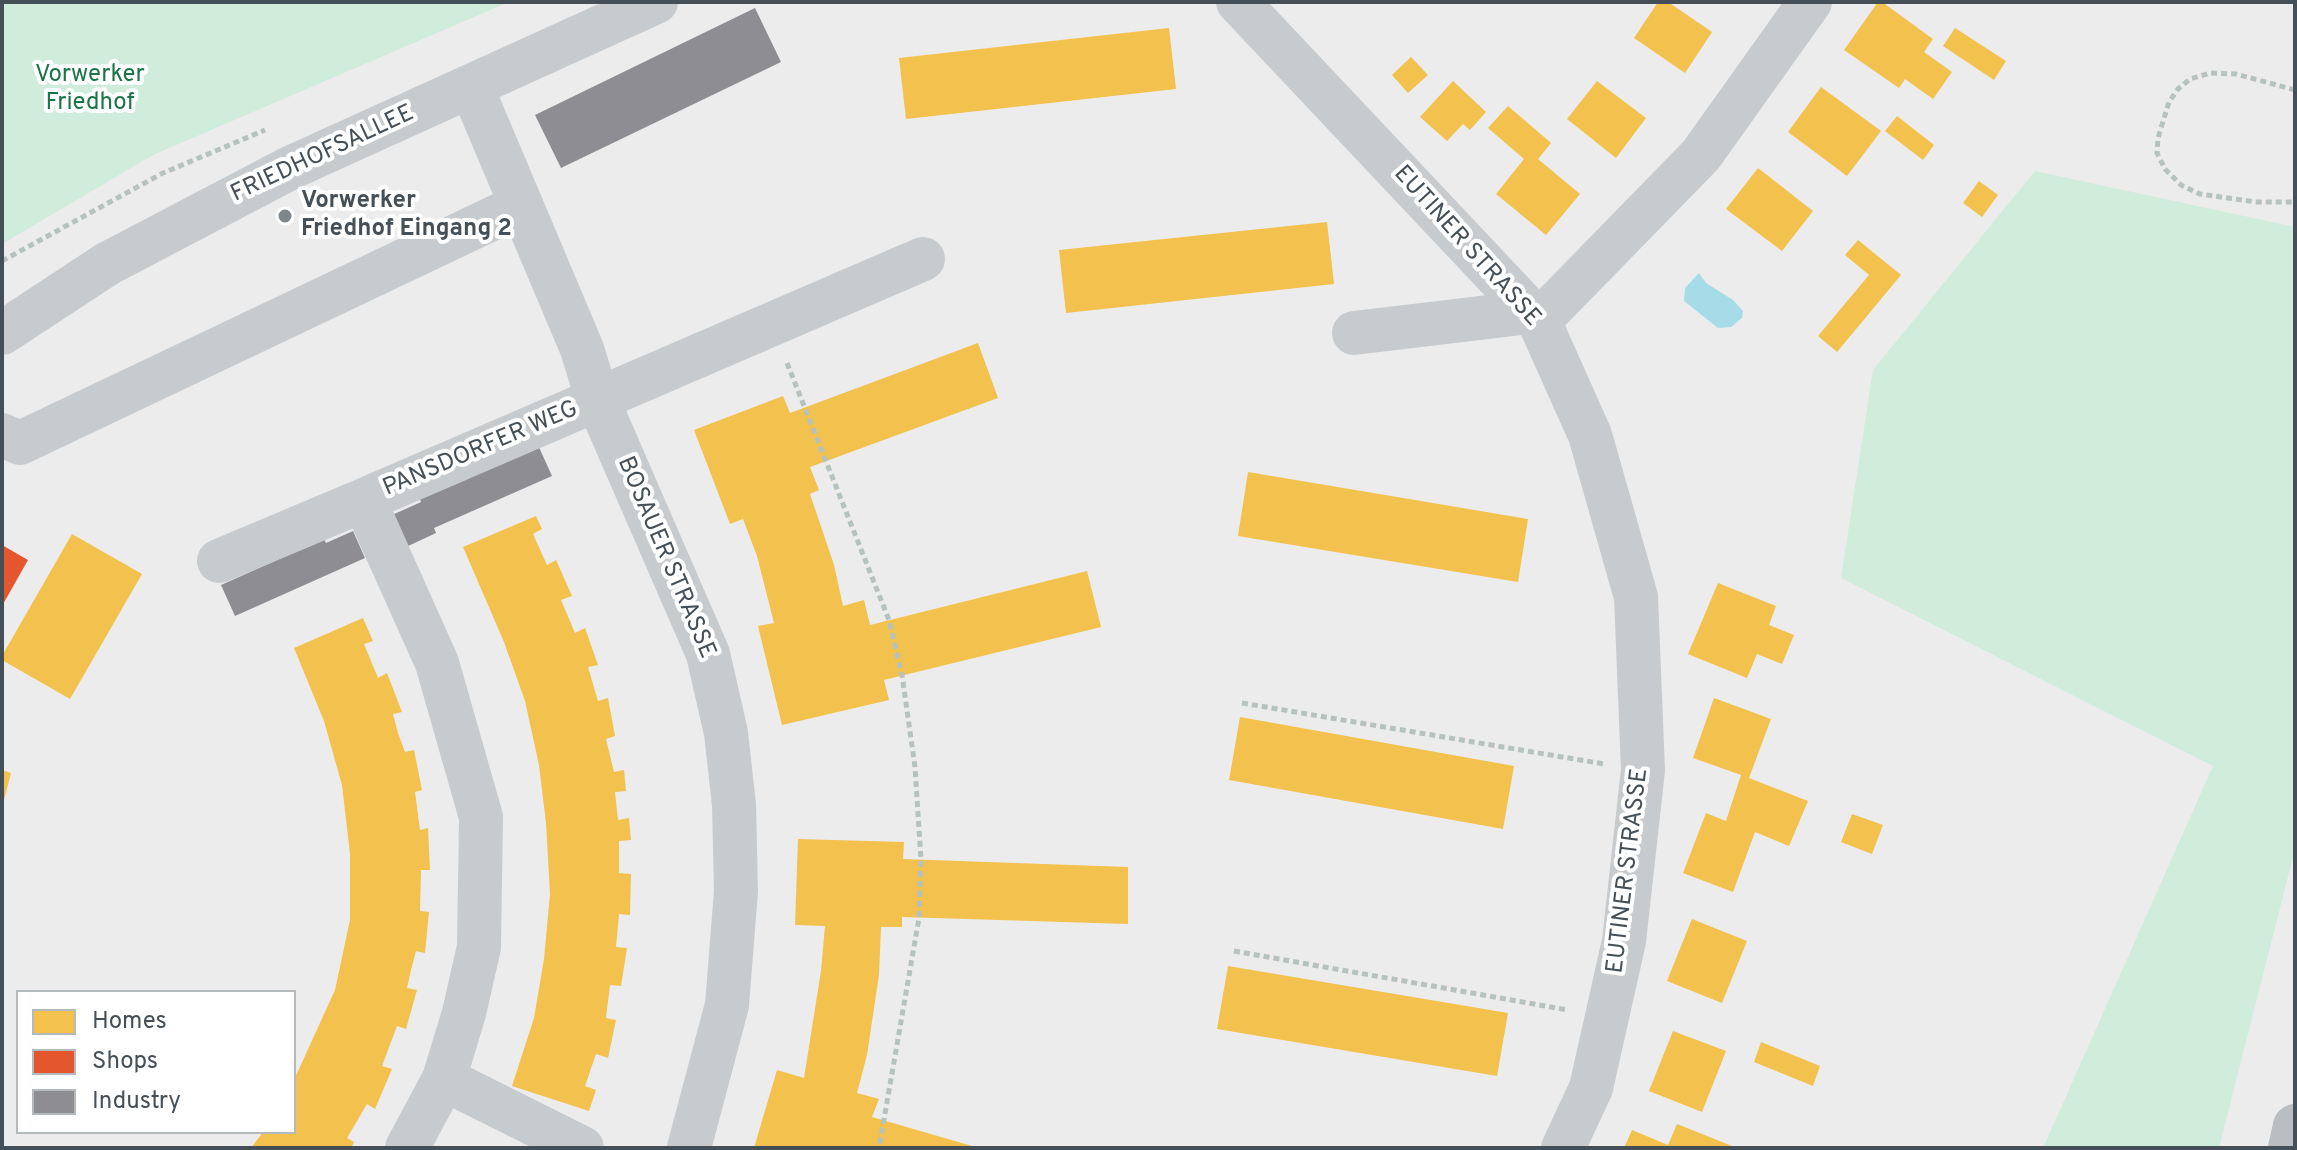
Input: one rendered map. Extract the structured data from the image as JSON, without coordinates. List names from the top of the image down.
{
  "streets": {
    "street": [
      "FRIEDHOFSALLEE",
      "EUTINER STRASSE",
      "PANSDORFER WEG",
      "BOSAUER STRASSE"
    ]
  },
  "crossings": [
    ["FRIEDHOFSALLEE", "BOSAUER STRASSE"],
    ["PANSDORFER WEG", "BOSAUER STRASSE"]
  ],
  "parks": ["Vorwerker Friedhof"],
  "places": ["Vorwerker Friedhof Eingang 2"],
  "legend": ["Homes", "Shops", "Industry"]
}
